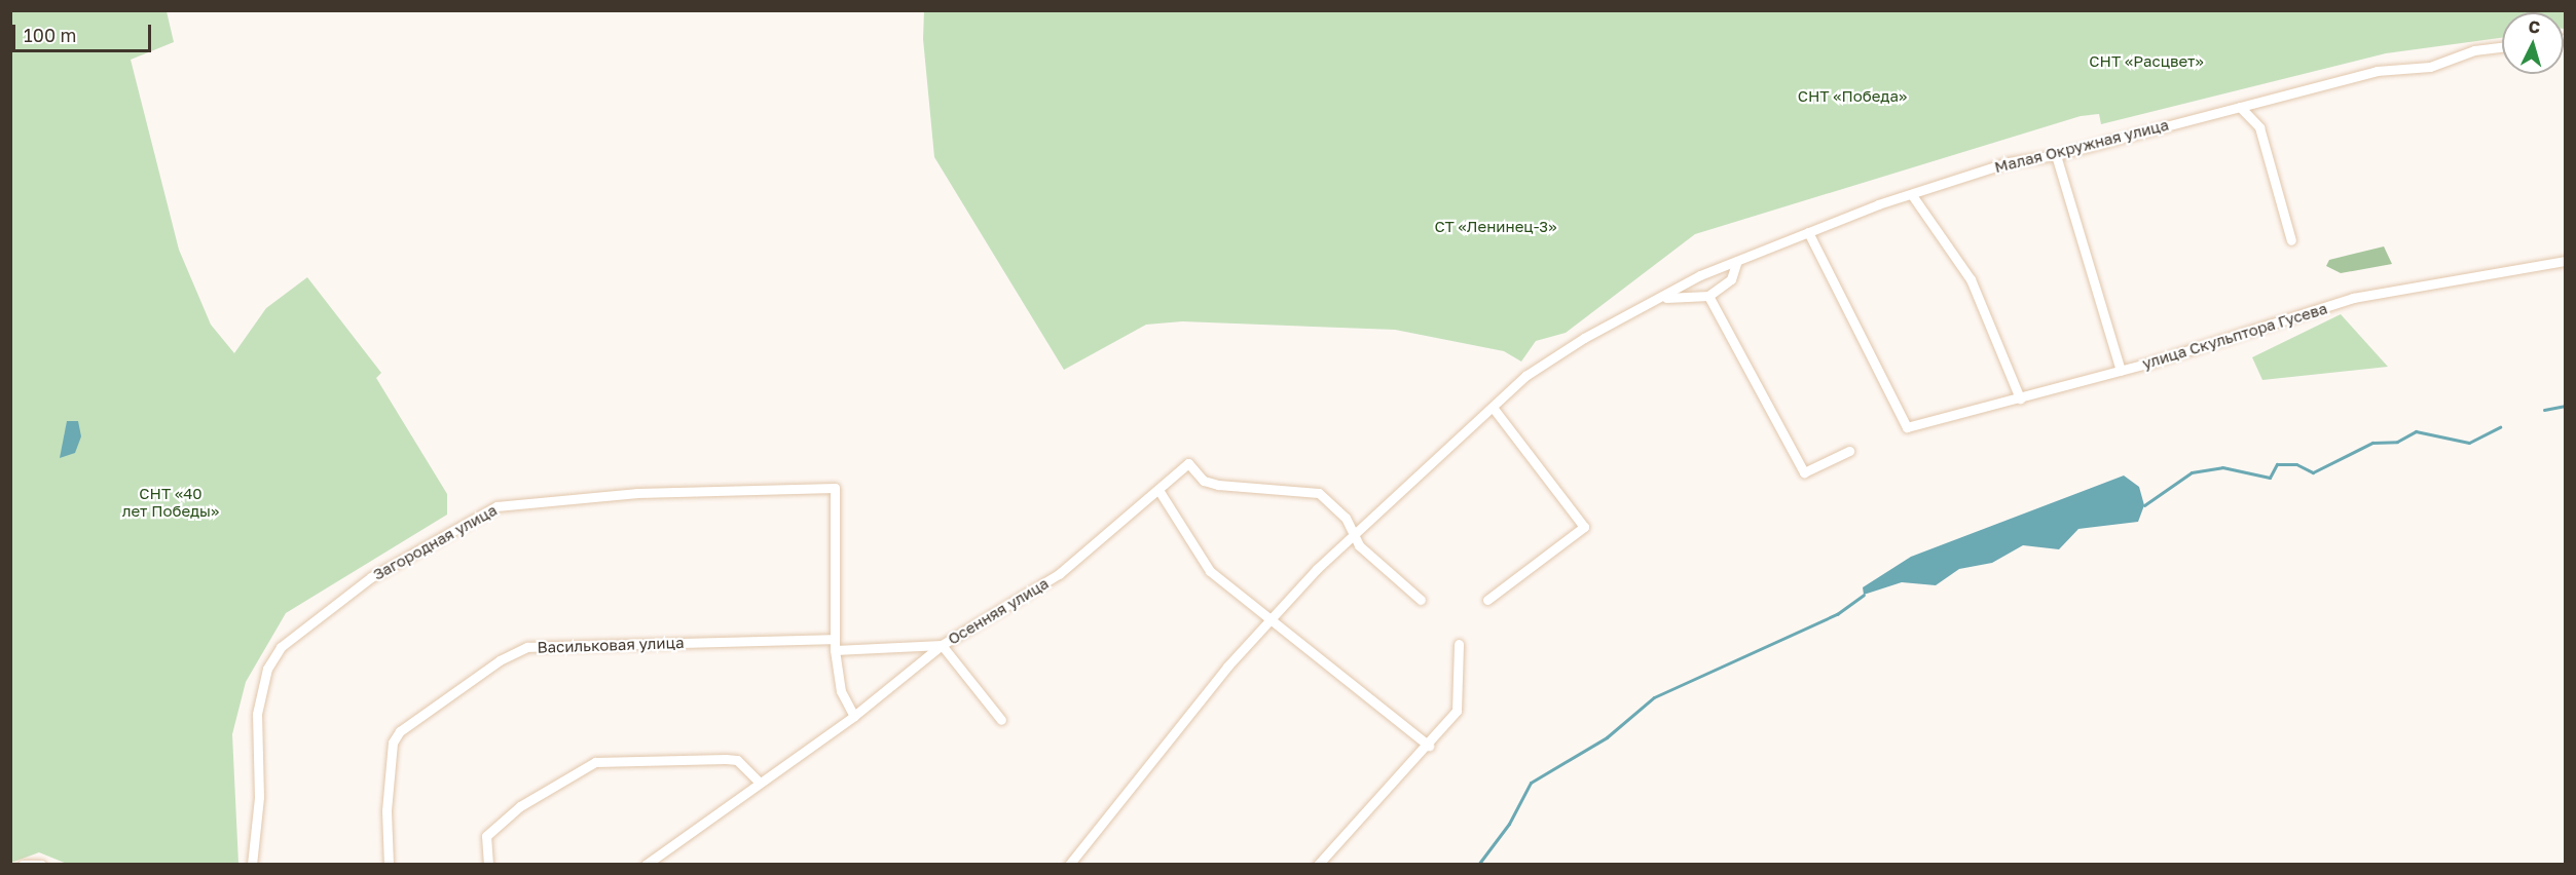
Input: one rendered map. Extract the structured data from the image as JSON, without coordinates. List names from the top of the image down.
{
  "streets": {
    "street": [
      "Малая Окружная улица",
      "улица Скульптора Гусева",
      "Загородная улица",
      "Осенняя улица",
      "Васильковая улица"
    ]
  },
  "crossings": [
    ["Малая Окружная улица", "улица Скульптора Гусева"],
    ["Малая Окружная улица", "Осенняя улица"],
    ["Загородная улица", "Васильковая улица"]
  ],
  "parks": [
    "СНТ «Расцвет»",
    "СНТ «Победа»",
    "СТ «Ленинец-3»",
    "СНТ «40 лет Победы»"
  ],
  "scale_bar": "100 m",
  "north": "top"
}
